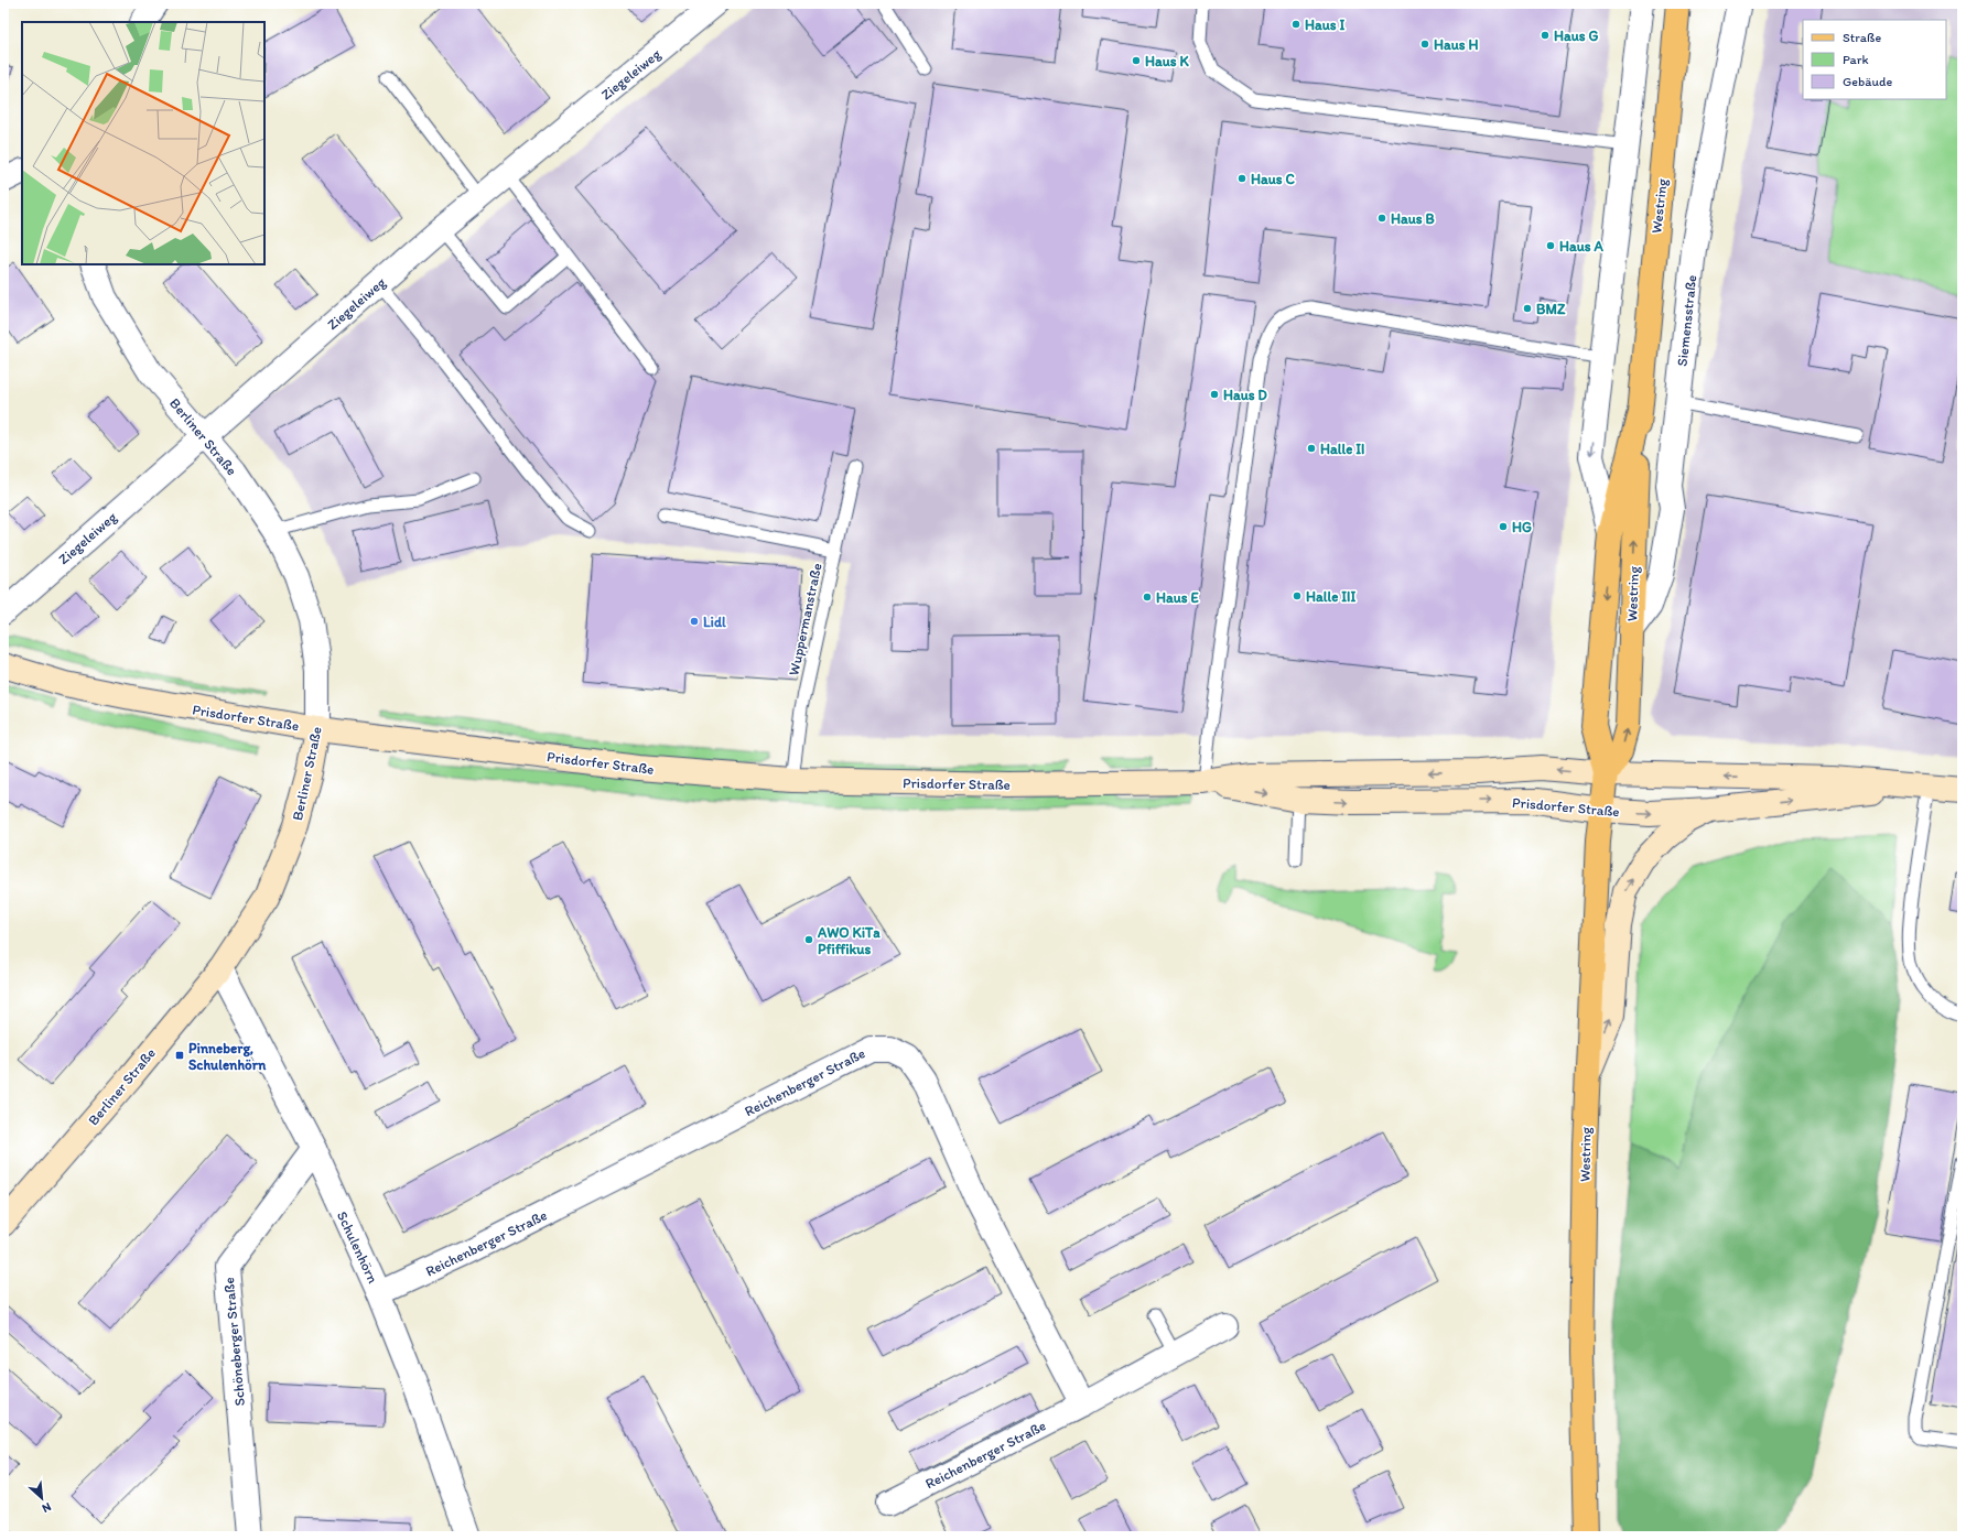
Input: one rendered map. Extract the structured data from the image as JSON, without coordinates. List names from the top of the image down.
{
  "streets": {
    "main road": ["Westring", "Berliner Straße", "Prisdorfer Straße"],
    "street": [
      "Ziegeleiweg",
      "Siemensstraße",
      "Reichenberger Straße",
      "Schulenhörn",
      "Schöneberger Straße"
    ],
    "lane": ["Wuppermanstraße"]
  },
  "crossings": [
    ["Ziegeleiweg", "Berliner Straße"],
    ["Westring", "Siemensstraße"],
    ["Westring", "Prisdorfer Straße"],
    ["Berliner Straße", "Prisdorfer Straße"],
    ["Berliner Straße", "Schulenhörn"],
    ["Wuppermanstraße", "Prisdorfer Straße"],
    ["Reichenberger Straße", "Schulenhörn"],
    ["Schulenhörn", "Schöneberger Straße"]
  ],
  "places": {
    "other": [
      "Haus I",
      "Haus G",
      "Haus H",
      "Haus K",
      "Haus C",
      "Haus B",
      "Haus A",
      "BMZ",
      "Haus D",
      "Halle II",
      "HG",
      "Halle III",
      "Haus E",
      "Lidl",
      "AWO KiTa Pfiffikus"
    ],
    "transit": ["Pinneberg, Schulenhörn"]
  },
  "legend": ["Straße", "Park", "Gebäude"],
  "north": "bottom right"
}
